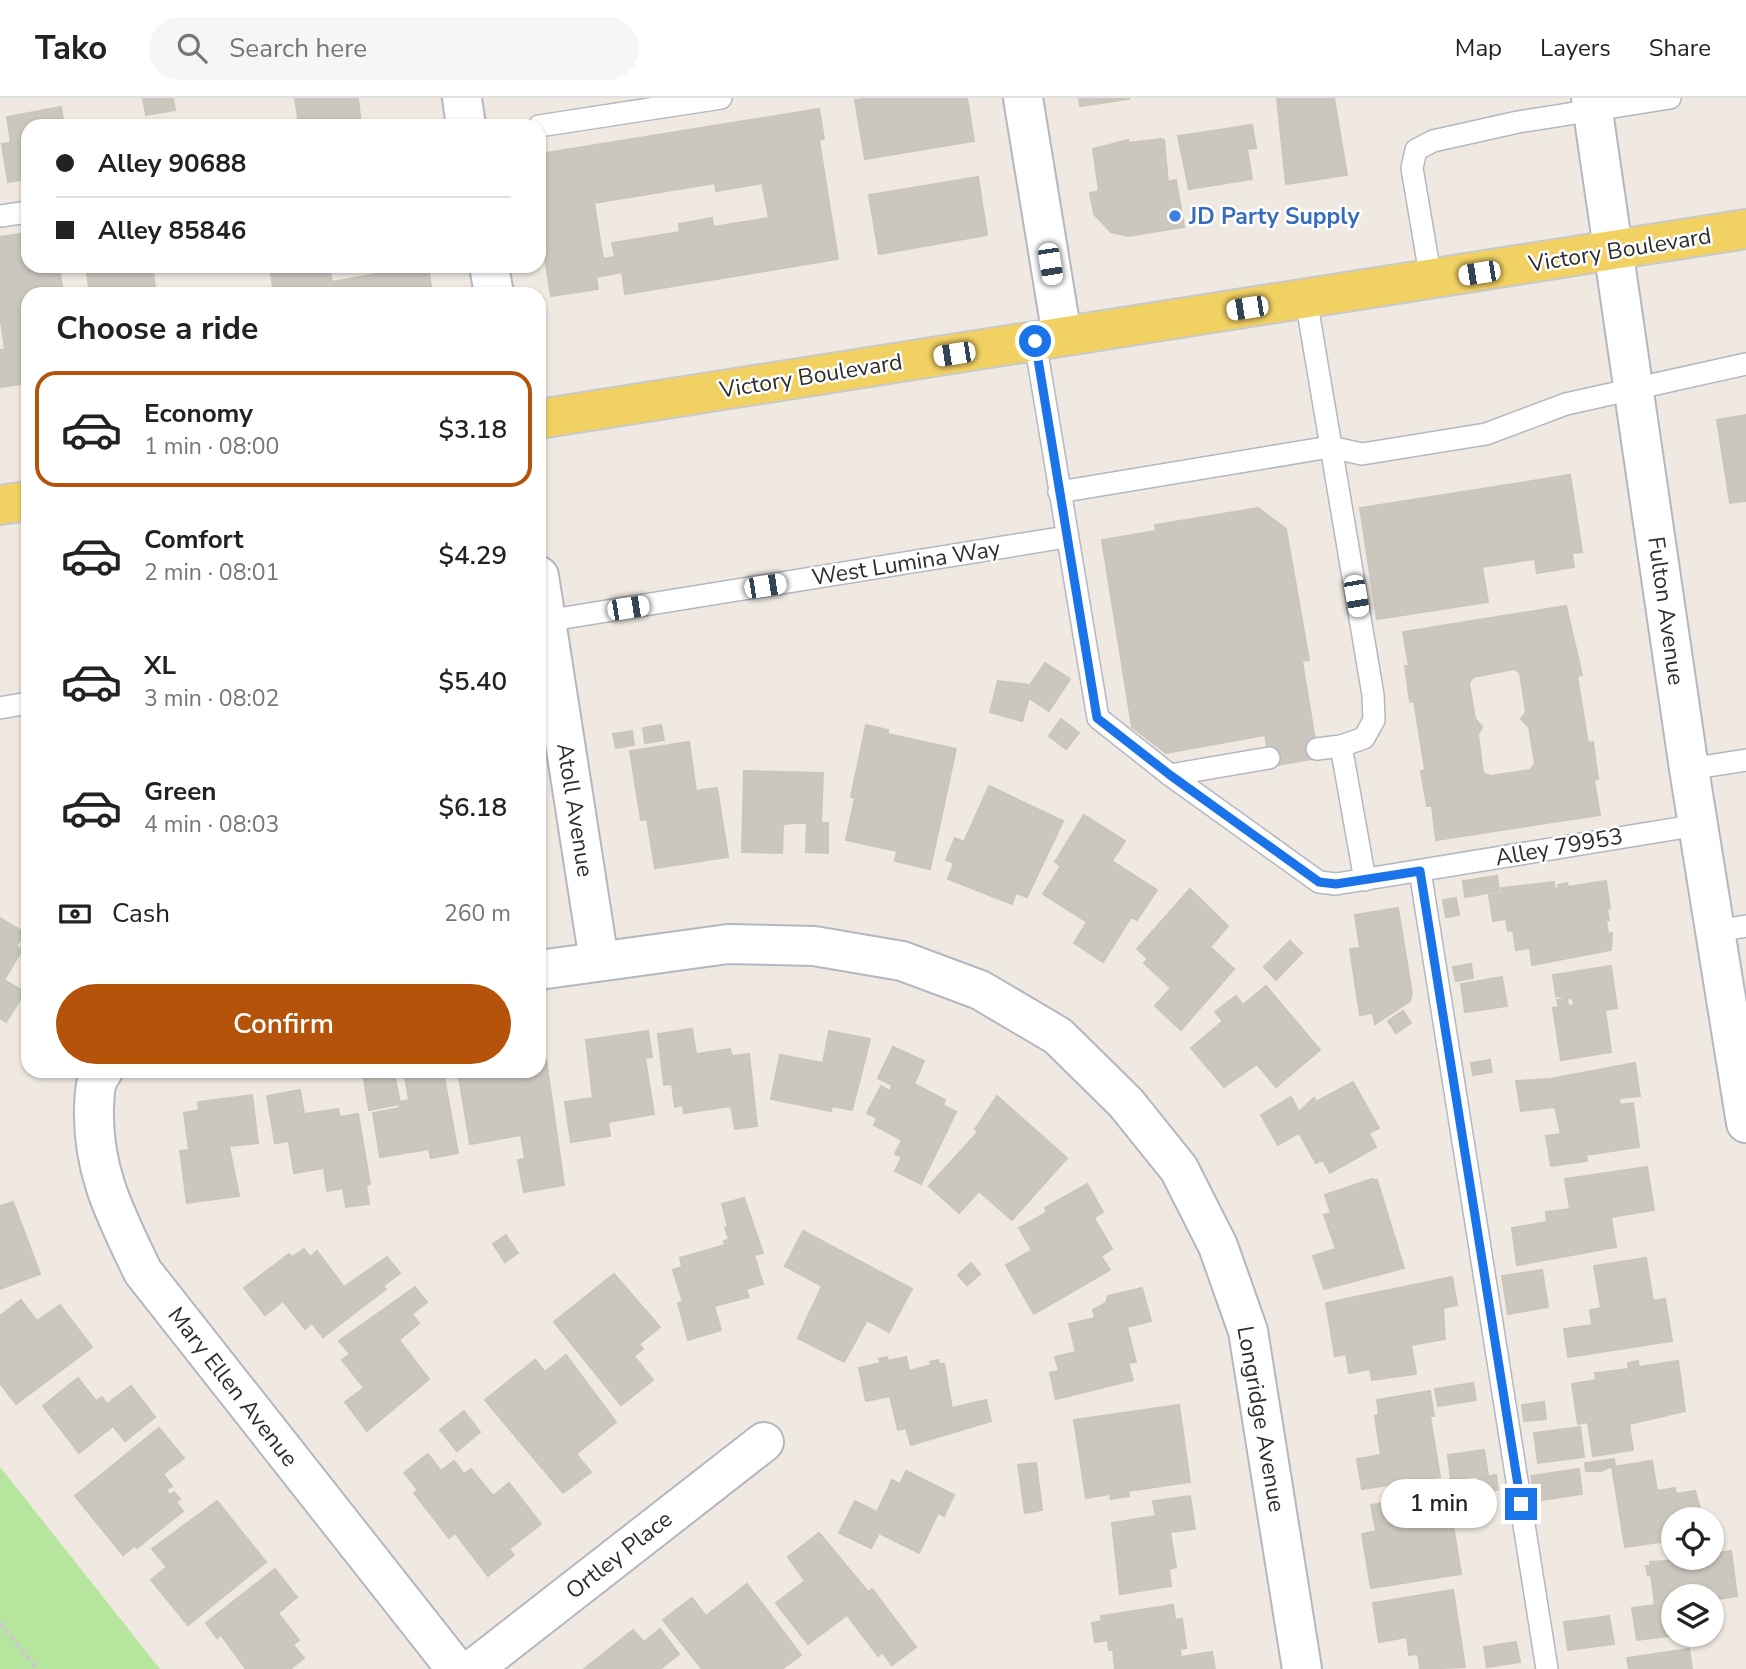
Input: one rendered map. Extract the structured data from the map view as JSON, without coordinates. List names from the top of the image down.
{
  "streets": {
    "main road": ["Victory Boulevard"],
    "street": [
      "Fulton Avenue",
      "Atoll Avenue",
      "Mary Ellen Avenue",
      "Longridge Avenue",
      "Ortley Place"
    ],
    "lane": ["West Lumina Way", "Alley 79953"]
  },
  "crossings": [
    ["Victory Boulevard", "Fulton Avenue"],
    ["Victory Boulevard", "Alley 79953"],
    ["West Lumina Way", "Alley 79953"],
    ["Fulton Avenue", "Alley 79953"],
    ["Atoll Avenue", "Longridge Avenue"]
  ],
  "places": ["JD Party Supply"],
  "page": {
    "header": "Tako",
    "search": "Search here",
    "nav": ["Map", "Layers", "Share"],
    "banner": ["Alley 90688", "Alley 85846"],
    "heading": "Choose a ride",
    "list": [
      {
        "name": "Economy",
        "note": "1 min · 08:00",
        "value": "$3.18"
      },
      {
        "name": "Comfort",
        "note": "2 min · 08:01",
        "value": "$4.29"
      },
      {
        "name": "XL",
        "note": "3 min · 08:02",
        "value": "$5.40"
      },
      {
        "name": "Green",
        "note": "4 min · 08:03",
        "value": "$6.18"
      }
    ],
    "pay": ["Cash", "260 m"],
    "buttons": "Confirm",
    "bubble": "1 min"
  }
}
